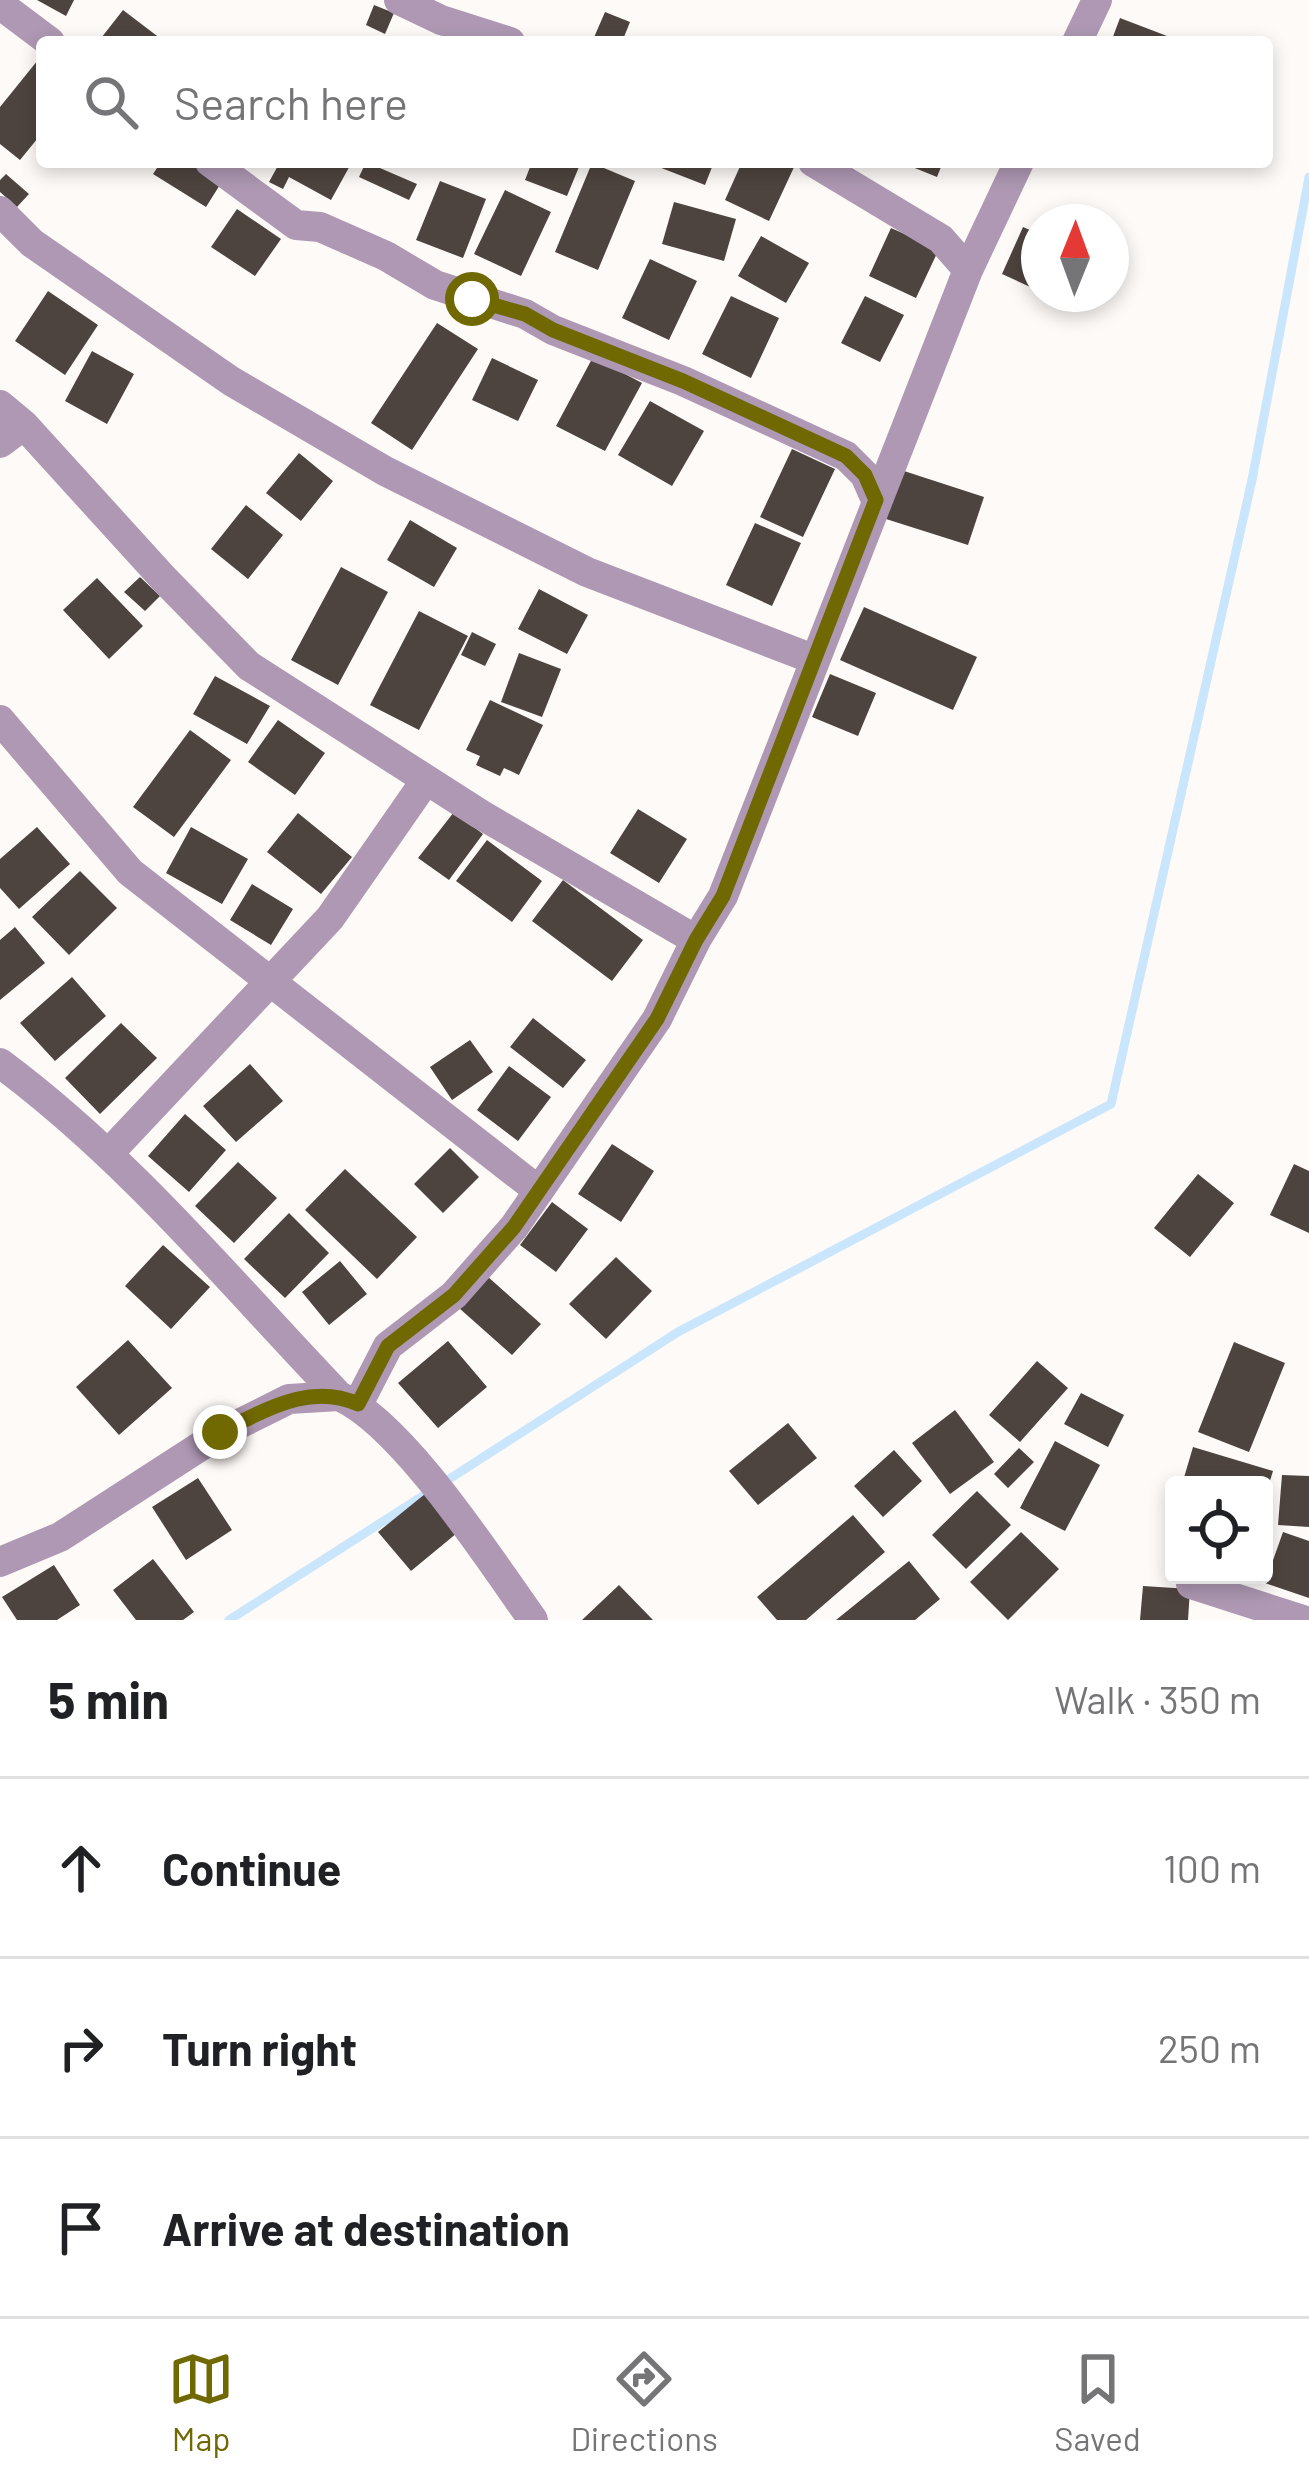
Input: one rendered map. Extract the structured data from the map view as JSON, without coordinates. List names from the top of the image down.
{
  "north": "top",
  "page": {
    "search": "Search here",
    "heading": ["5 min", "Walk · 350 m"],
    "list": [
      ["Continue", "100 m"],
      ["Turn right", "250 m"],
      "Arrive at destination"
    ],
    "nav": ["Map", "Directions", "Saved"]
  }
}
